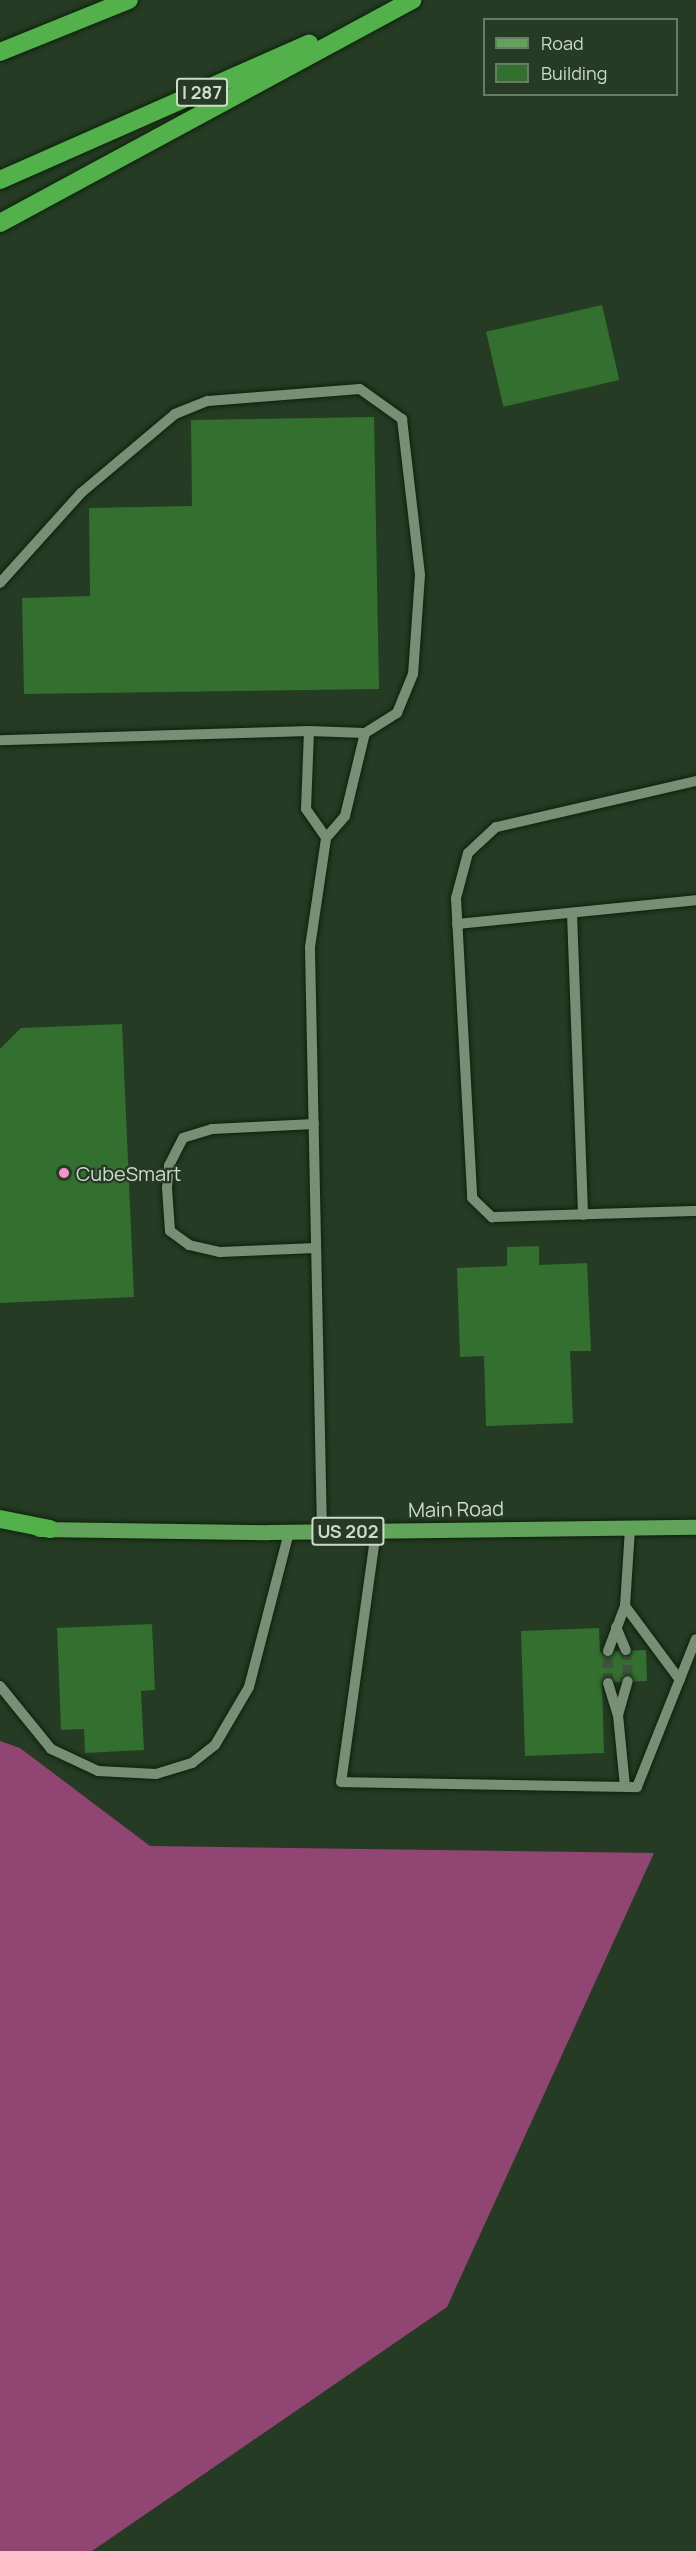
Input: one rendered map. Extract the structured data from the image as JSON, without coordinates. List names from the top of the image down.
{
  "streets": {
    "highway": ["I 287"],
    "main road": ["Main Road", "US 202"]
  },
  "places": ["CubeSmart"],
  "legend": ["Road", "Building"]
}
